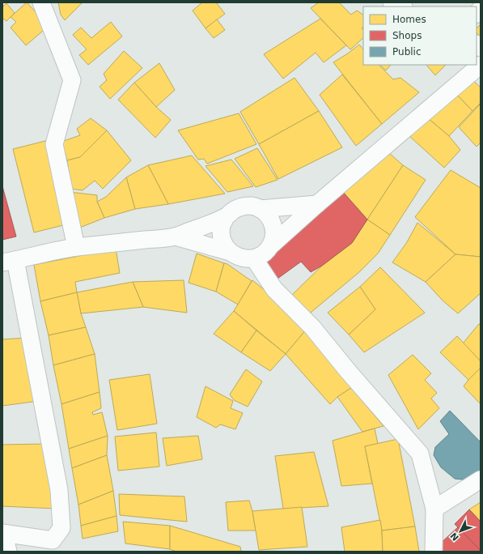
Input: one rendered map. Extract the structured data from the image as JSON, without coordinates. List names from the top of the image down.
{
  "legend": ["Homes", "Shops", "Public"],
  "north": "bottom left"
}
